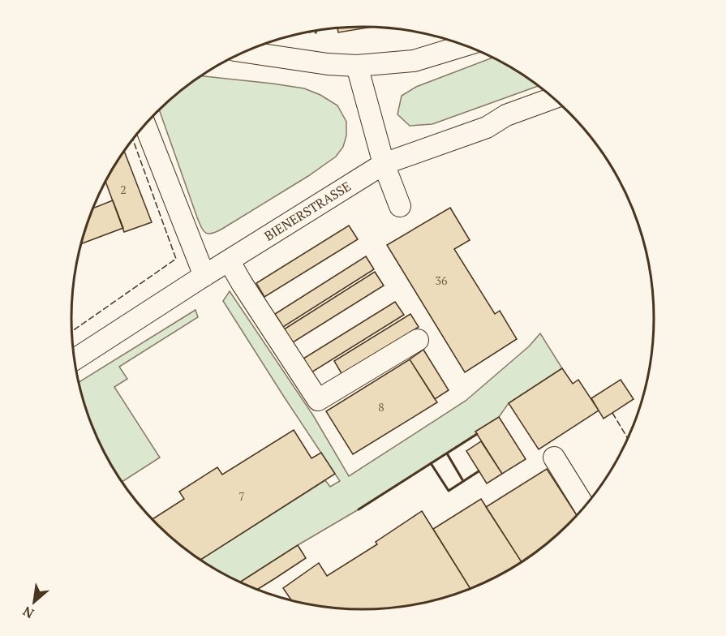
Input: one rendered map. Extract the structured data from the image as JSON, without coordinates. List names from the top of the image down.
{
  "streets": {
    "street": ["BIENERSTRASSE"]
  },
  "house_numbers": [
    "2",
    "36",
    "8",
    "7"
  ],
  "north": "bottom left"
}
